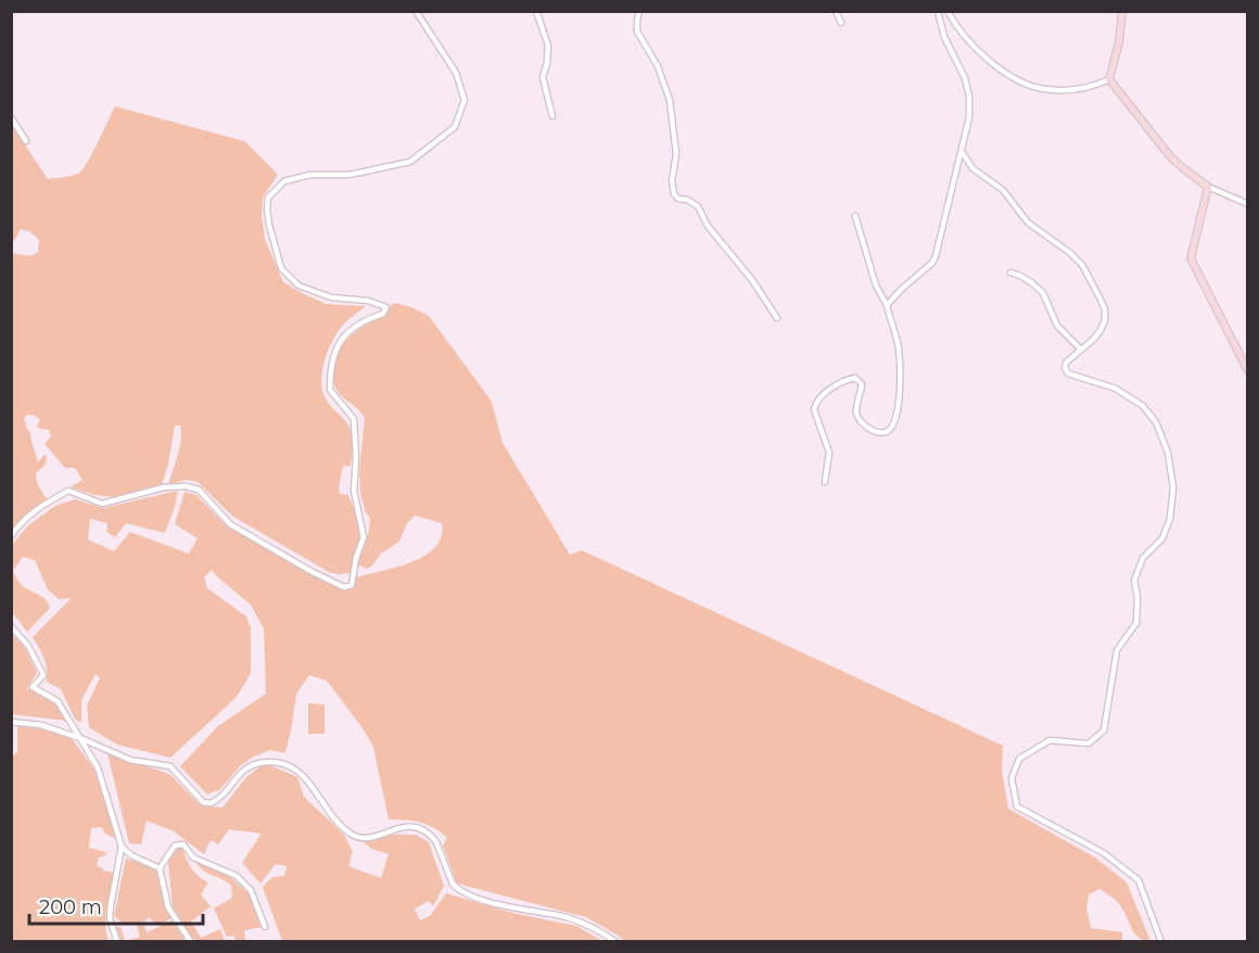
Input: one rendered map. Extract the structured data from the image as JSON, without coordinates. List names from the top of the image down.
{
  "scale_bar": "200 m"
}
